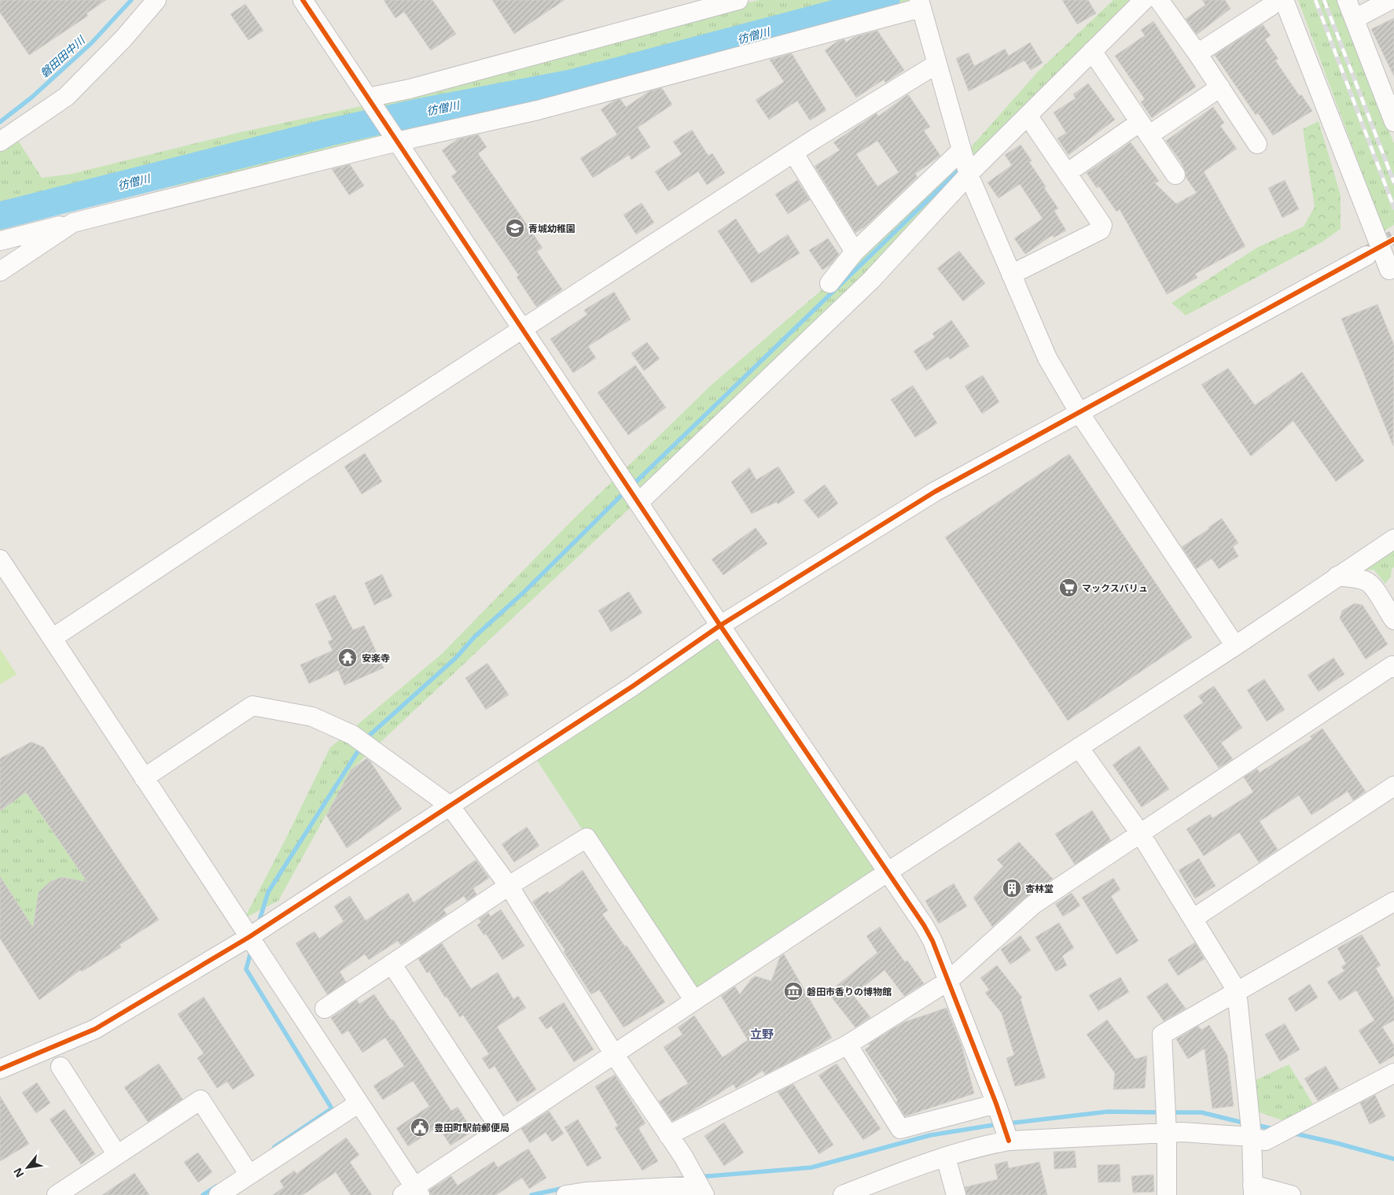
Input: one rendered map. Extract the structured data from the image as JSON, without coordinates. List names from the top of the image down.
{
  "districts": ["立野"],
  "water": ["彷僧川", "磐田田中川"],
  "places": {
    "school or university": ["青城幼稚園"],
    "supermarket": ["マックスバリュ"],
    "temple": ["安楽寺"],
    "building": ["杏林堂"],
    "museum": ["磐田市香りの博物館"],
    "public building": ["豊田町駅前郵便局"]
  },
  "north": "bottom left"
}
